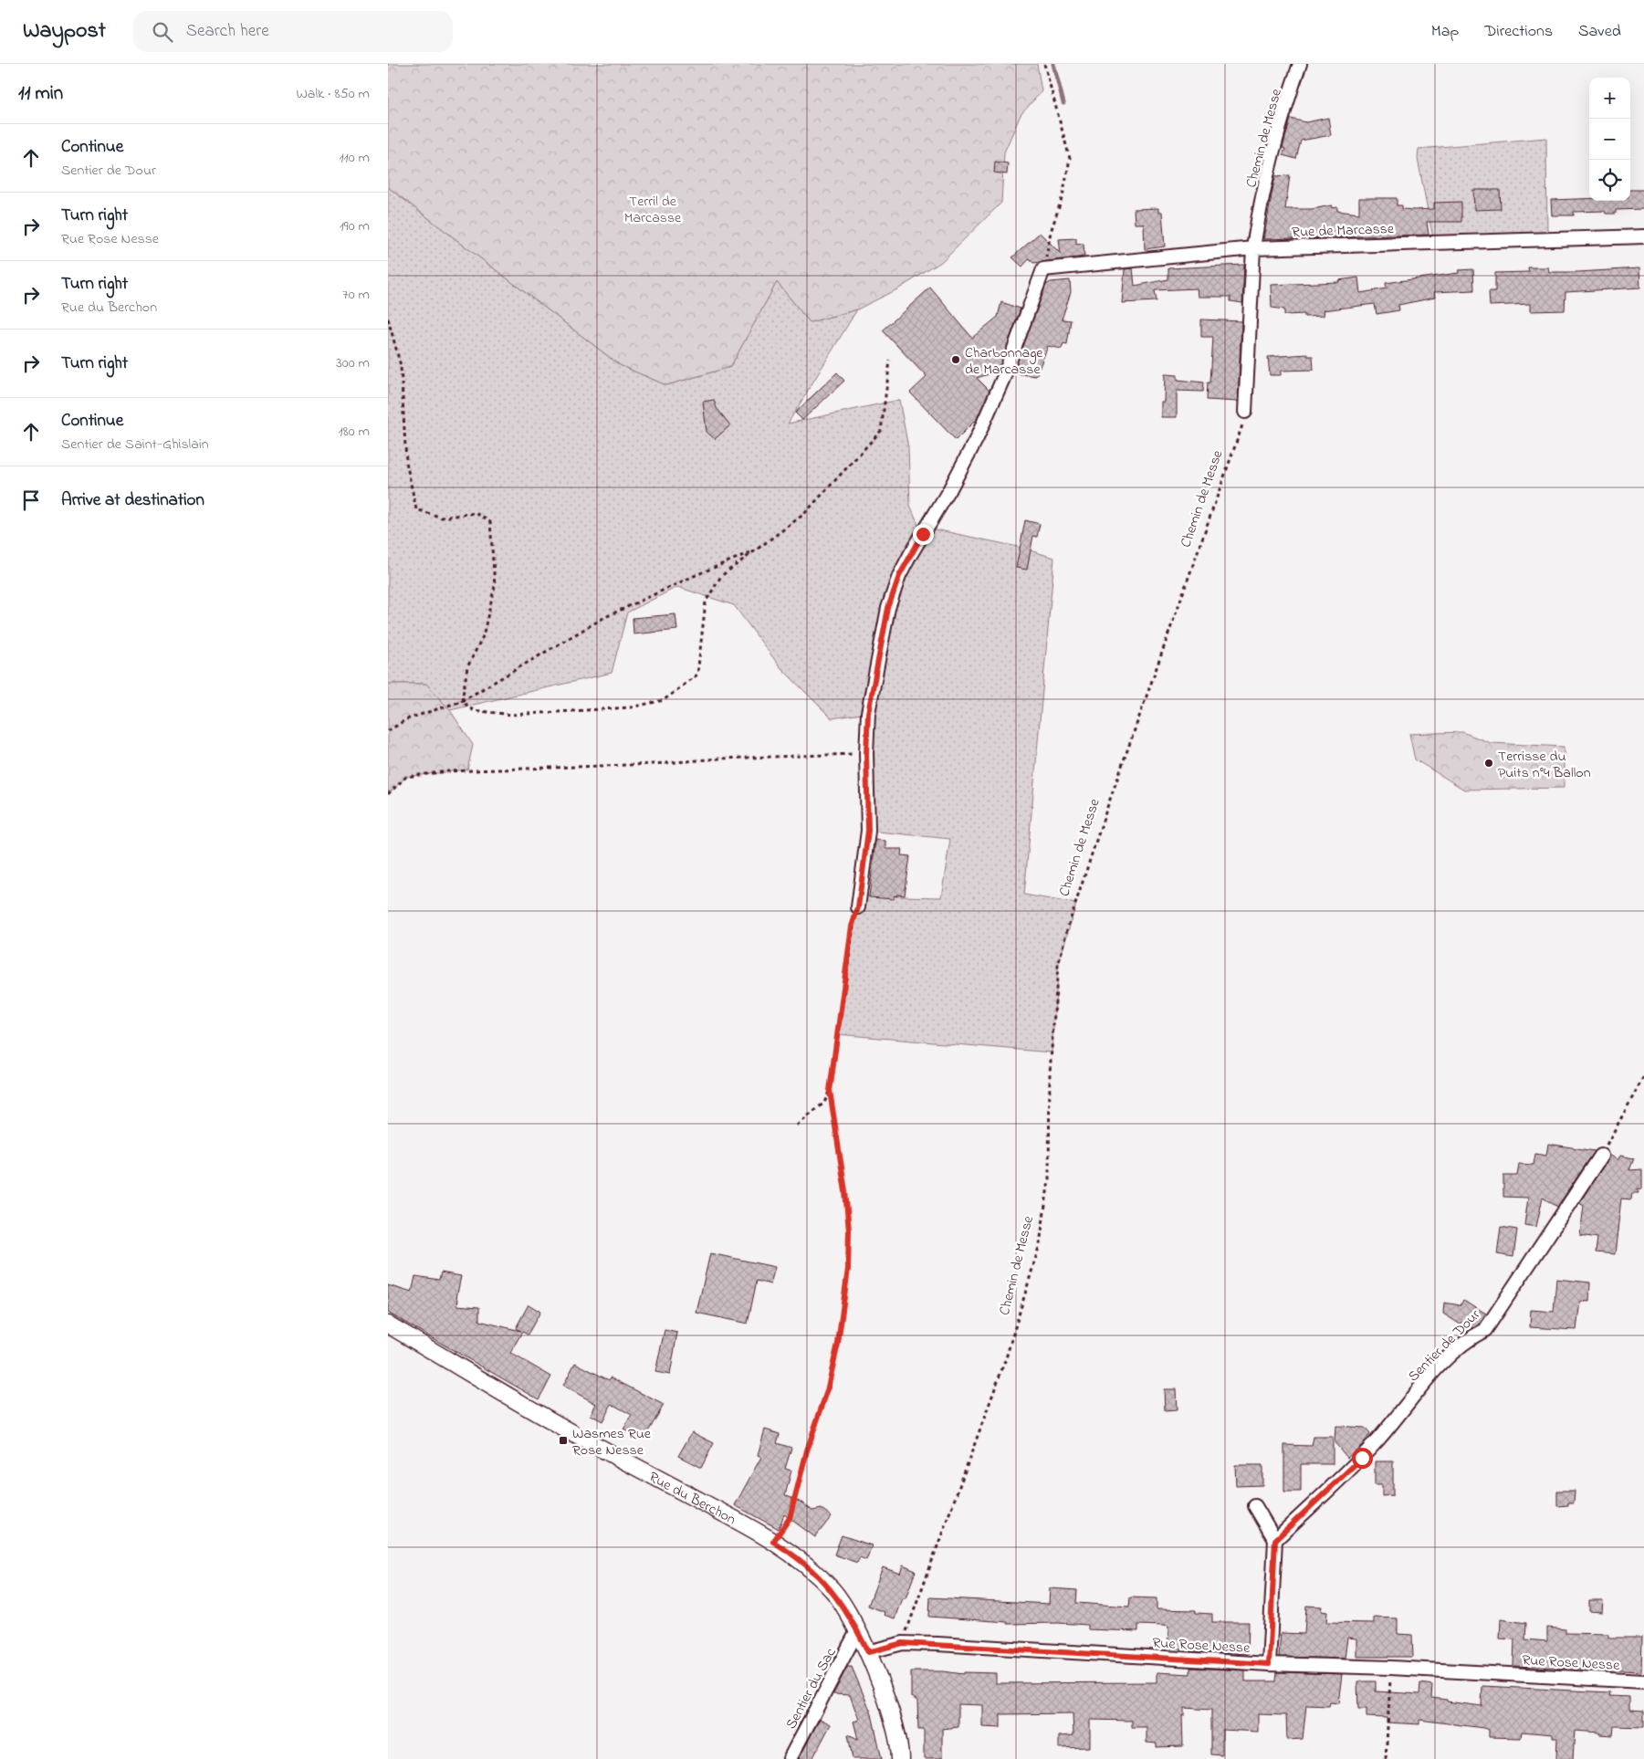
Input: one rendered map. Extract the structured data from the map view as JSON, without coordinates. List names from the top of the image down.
{
  "streets": {
    "street": [
      "Chemin de Messe",
      "Rue de Marcasse",
      "Sentier de Dour",
      "Rue du Berchon",
      "Rue Rose Nesse",
      "Sentier du Sac"
    ]
  },
  "crossings": [
    ["Chemin de Messe", "Rue de Marcasse"],
    ["Chemin de Messe", "Rue Rose Nesse"],
    ["Rue du Berchon", "Rue Rose Nesse"],
    ["Rue du Berchon", "Sentier du Sac"]
  ],
  "parks": ["Terril de Marcasse"],
  "places": {
    "other": ["Charbonnage de Marcasse", "Terrisse du Puits n°4 Ballon"],
    "transit": ["Wasmes Rue Rose Nesse"]
  },
  "page": {
    "header": "Waypost",
    "search": "Search here",
    "nav": ["Map", "Directions", "Saved"],
    "heading": ["11 min", "Walk · 850 m"],
    "map_buttons": ["+", "−"],
    "list": [
      ["Continue", "Sentier de Dour", "110 m"],
      ["Turn right", "Rue Rose Nesse", "190 m"],
      ["Turn right", "Rue du Berchon", "70 m"],
      ["Turn right", "300 m"],
      ["Continue", "Sentier de Saint-Ghislain", "180 m"],
      "Arrive at destination"
    ]
  }
}
